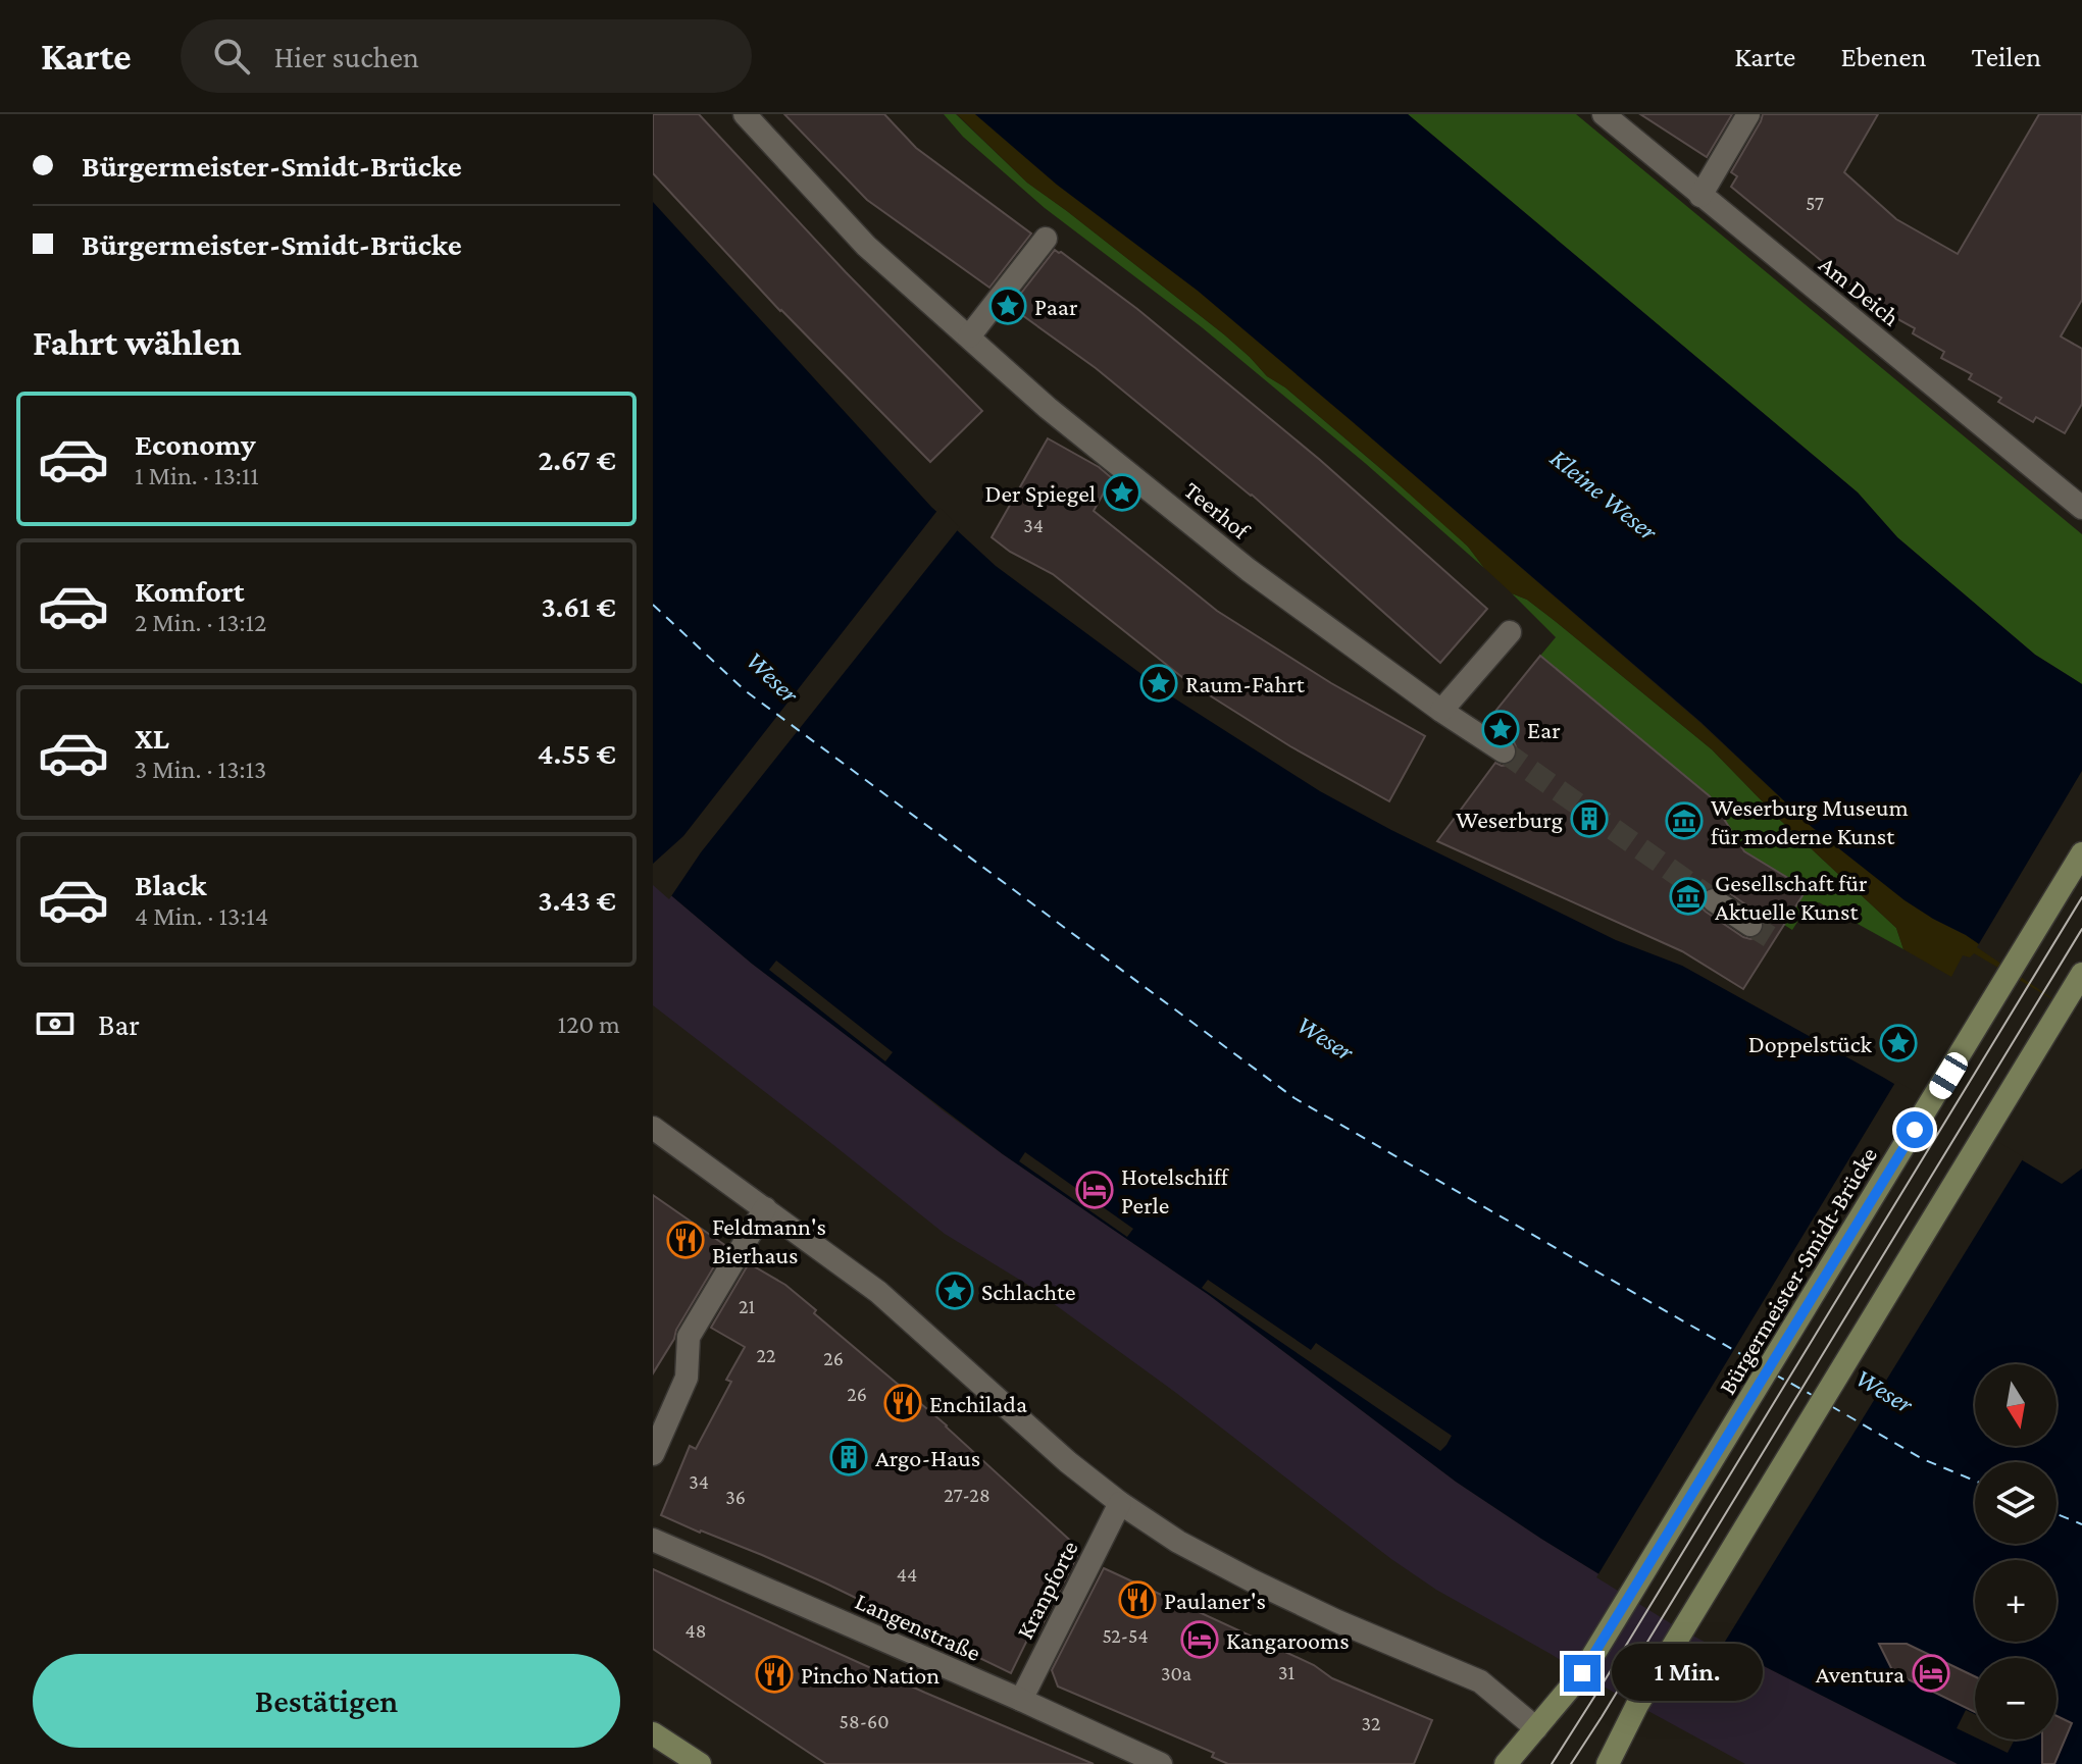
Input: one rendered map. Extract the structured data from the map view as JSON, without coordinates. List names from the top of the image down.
{
  "streets": {
    "main road": ["Bürgermeister-Smidt-Brücke"],
    "street": [
      "Am Deich",
      "Teerhof",
      "Kranpforte",
      "Langenstraße"
    ]
  },
  "crossings": [
    ["Kranpforte", "Langenstraße"]
  ],
  "water": ["Kleine Weser", "Weser"],
  "places": {
    "place": [
      "Paar",
      "Der Spiegel",
      "Raum-Fahrt",
      "Ear",
      "Doppelstück",
      "Schlachte"
    ],
    "building": ["Weserburg", "Argo-Haus"],
    "museum": ["Weserburg Museum für moderne Kunst", "Gesellschaft für Aktuelle Kunst"],
    "hotel": ["Hotelschiff Perle", "Kangarooms", "Aventura"],
    "restaurant": [
      "Feldmann's Bierhaus",
      "Enchilada",
      "Paulaner's",
      "Pincho Nation"
    ]
  },
  "house_numbers": [
    "57",
    "34",
    "21",
    "22",
    "26",
    "26",
    "34",
    "27-28",
    "36",
    "44",
    "48",
    "52-54",
    "31",
    "30a",
    "58-60",
    "32"
  ],
  "north": "bottom",
  "page": {
    "header": "Karte",
    "search": "Hier suchen",
    "nav": ["Karte", "Ebenen", "Teilen"],
    "banner": ["Bürgermeister-Smidt-Brücke", "Bürgermeister-Smidt-Brücke"],
    "heading": "Fahrt wählen",
    "list": [
      {
        "name": "Economy",
        "note": "1 Min. · 13:11",
        "value": "2.67 €"
      },
      {
        "name": "Komfort",
        "note": "2 Min. · 13:12",
        "value": "3.61 €"
      },
      {
        "name": "XL",
        "note": "3 Min. · 13:13",
        "value": "4.55 €"
      },
      {
        "name": "Black",
        "note": "4 Min. · 13:14",
        "value": "3.43 €"
      }
    ],
    "pay": ["Bar", "120 m"],
    "map_buttons": ["+", "−"],
    "buttons": "Bestätigen",
    "bubble": "1 Min."
  }
}
